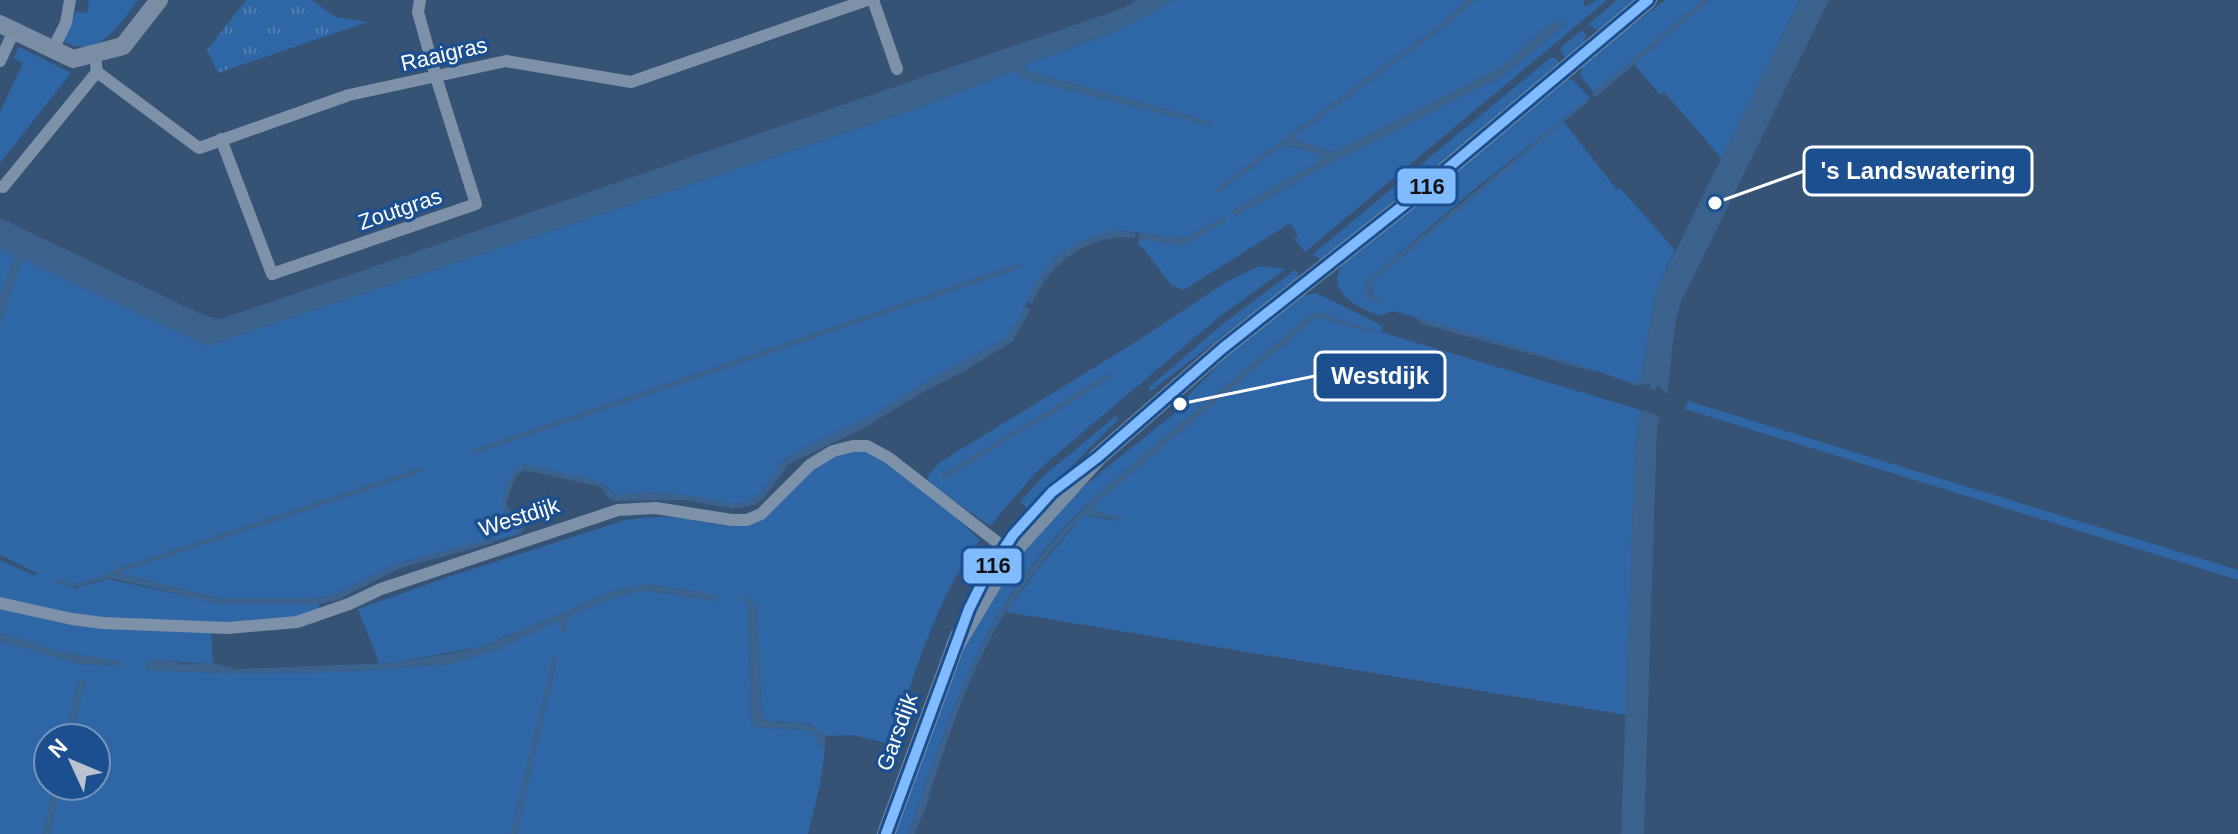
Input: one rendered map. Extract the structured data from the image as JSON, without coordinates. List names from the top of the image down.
{
  "streets": {
    "main road": ["Garsdijk"],
    "street": ["Raaigras", "Zoutgras", "Westdijk"]
  },
  "crossings": [
    ["Raaigras", "Zoutgras"],
    ["Westdijk", "Garsdijk"]
  ],
  "places": ["'s Landswatering", "Westdijk"],
  "lines": ["transit line 116"],
  "north": "top left"
}
